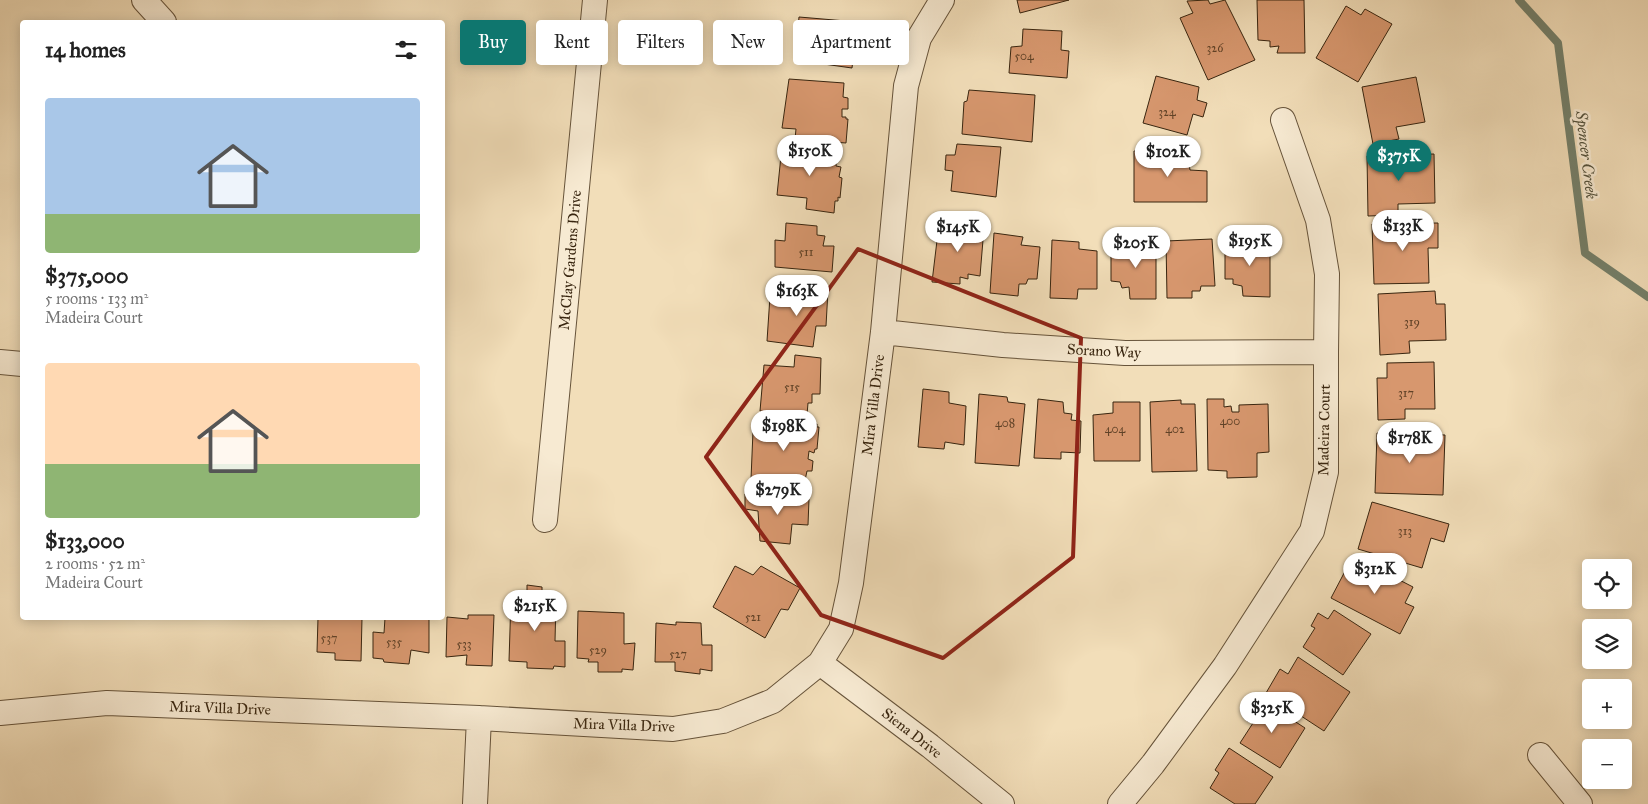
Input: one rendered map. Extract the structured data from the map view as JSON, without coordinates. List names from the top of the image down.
{
  "streets": {
    "street": [
      "McClay Gardens Drive",
      "Sorano Way",
      "Mira Villa Drive",
      "Madeira Court",
      "Siena Drive"
    ]
  },
  "crossings": [
    ["Sorano Way", "Mira Villa Drive"],
    ["Sorano Way", "Madeira Court"],
    ["Mira Villa Drive", "Siena Drive"]
  ],
  "water": ["Spencer Creek"],
  "house_numbers": [
    "326",
    "504",
    "324",
    "511",
    "319",
    "515",
    "317",
    "400",
    "408",
    "404",
    "402",
    "313",
    "521",
    "537",
    "535",
    "533",
    "529",
    "527"
  ],
  "page": {
    "chip": [
      "Buy",
      "Rent",
      "Filters",
      "New",
      "Apartment"
    ],
    "heading": "14 homes",
    "list": [
      {
        "name": "$375,000",
        "note": "5 rooms · 133 m² · Madeira Court"
      },
      {
        "name": "$133,000",
        "note": "2 rooms · 52 m² · Madeira Court"
      }
    ],
    "price": [
      "$150K",
      "$102K",
      "$375K",
      "$133K",
      "$145K",
      "$195K",
      "$205K",
      "$163K",
      "$198K",
      "$178K",
      "$279K",
      "$312K",
      "$215K",
      "$325K"
    ],
    "map_buttons": ["+", "−"]
  }
}
